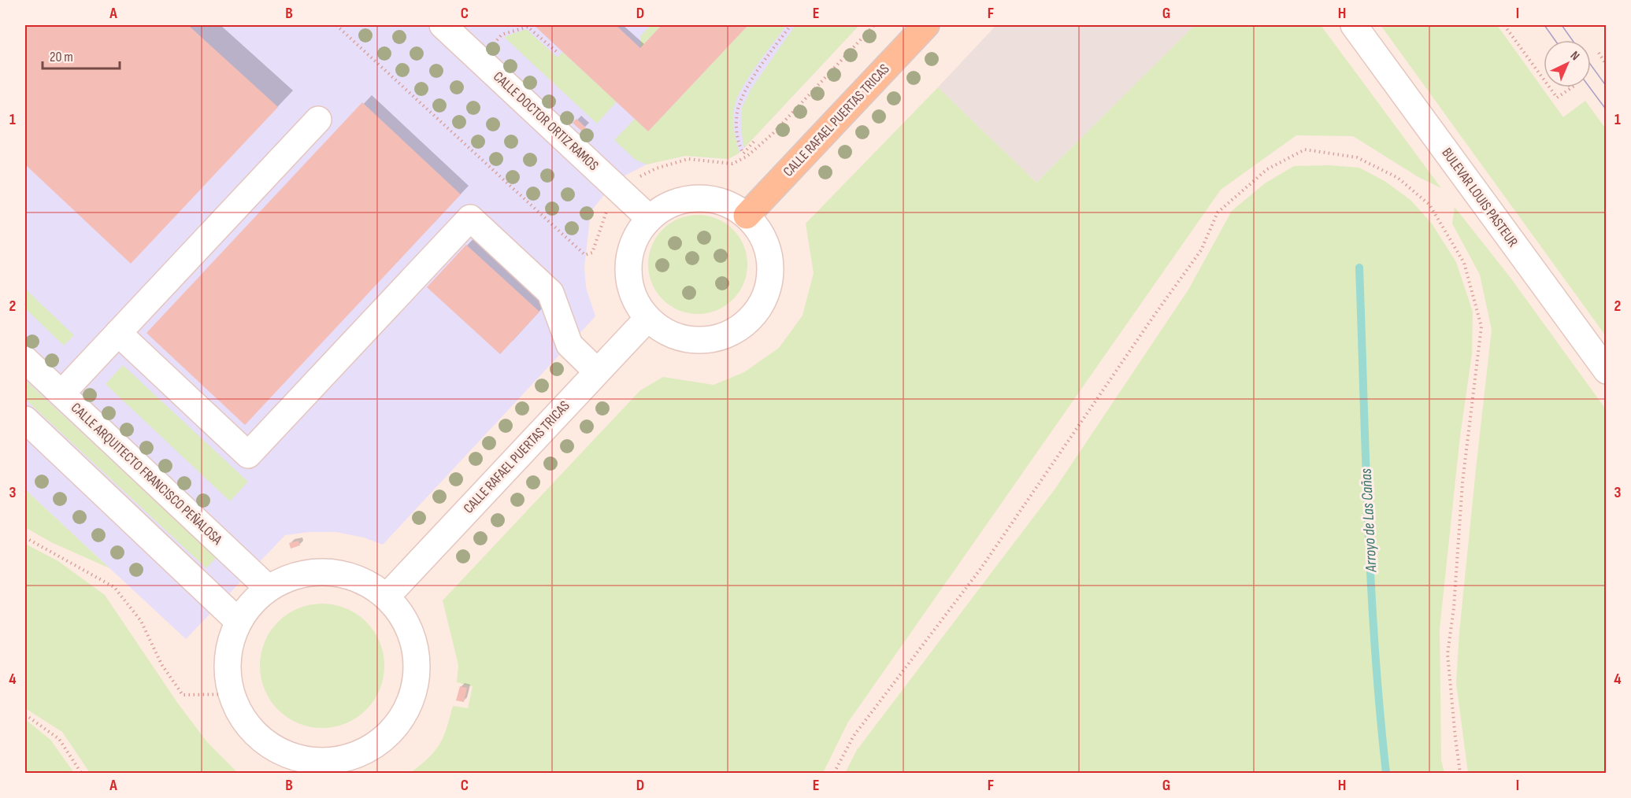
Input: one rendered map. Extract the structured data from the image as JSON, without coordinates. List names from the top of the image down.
{
  "streets": {
    "main road": ["CALLE RAFAEL PUERTAS TRICAS"],
    "street": ["CALLE DOCTOR ORTIZ RAMOS", "BULEVAR LOUIS PASTEUR", "CALLE ARQUITECTO FRANCISCO PEÑALOSA"]
  },
  "crossings": [
    ["CALLE RAFAEL PUERTAS TRICAS", "CALLE DOCTOR ORTIZ RAMOS"]
  ],
  "water": ["Arroyo de Las Cañas"],
  "scale_bar": "20 m",
  "north": "top right",
  "grid": {
    "columns": [
      "A",
      "B",
      "C",
      "D",
      "E",
      "F",
      "G",
      "H",
      "I"
    ],
    "rows": [
      "1",
      "2",
      "3",
      "4"
    ]
  }
}
